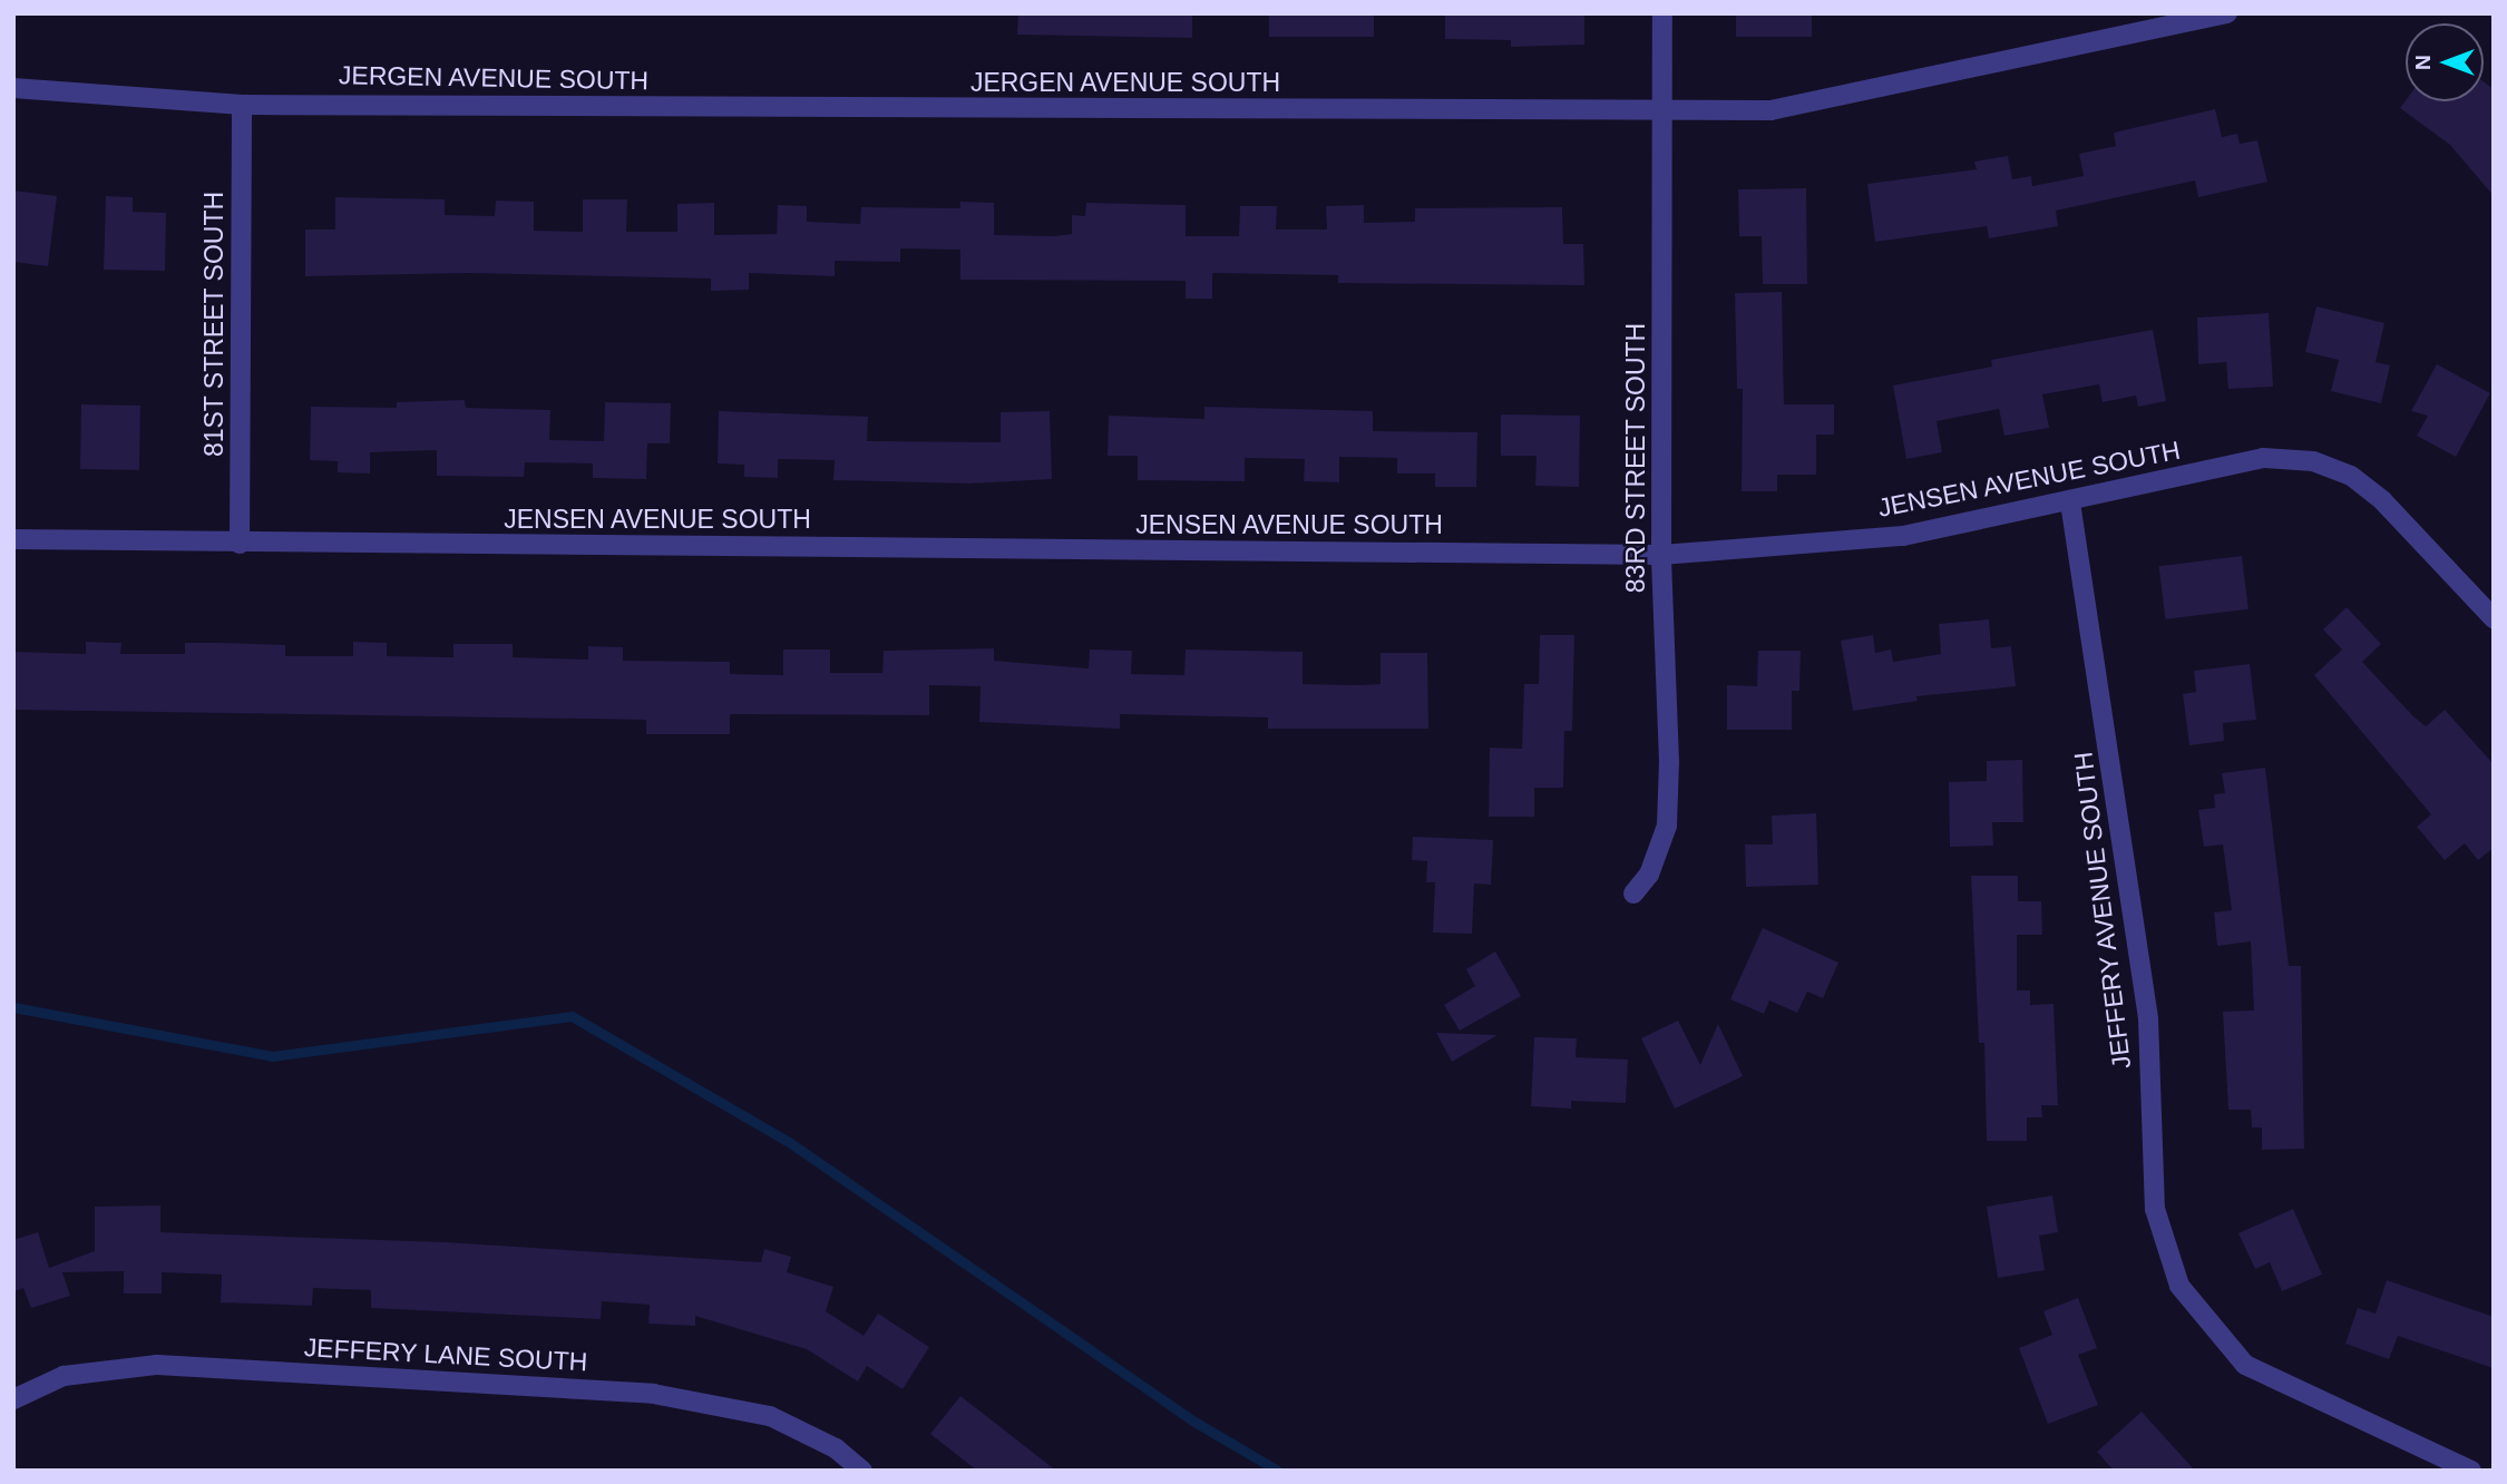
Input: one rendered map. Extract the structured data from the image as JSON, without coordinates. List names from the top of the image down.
{
  "streets": {
    "street": [
      "JERGEN AVENUE SOUTH",
      "81ST STREET SOUTH",
      "83RD STREET SOUTH",
      "JENSEN AVENUE SOUTH",
      "JEFFERY AVENUE SOUTH",
      "JEFFERY LANE SOUTH"
    ]
  },
  "crossings": [
    ["JERGEN AVENUE SOUTH", "81ST STREET SOUTH"],
    ["JERGEN AVENUE SOUTH", "83RD STREET SOUTH"],
    ["81ST STREET SOUTH", "JENSEN AVENUE SOUTH"],
    ["83RD STREET SOUTH", "JENSEN AVENUE SOUTH"],
    ["JENSEN AVENUE SOUTH", "JEFFERY AVENUE SOUTH"]
  ],
  "north": "left"
}
